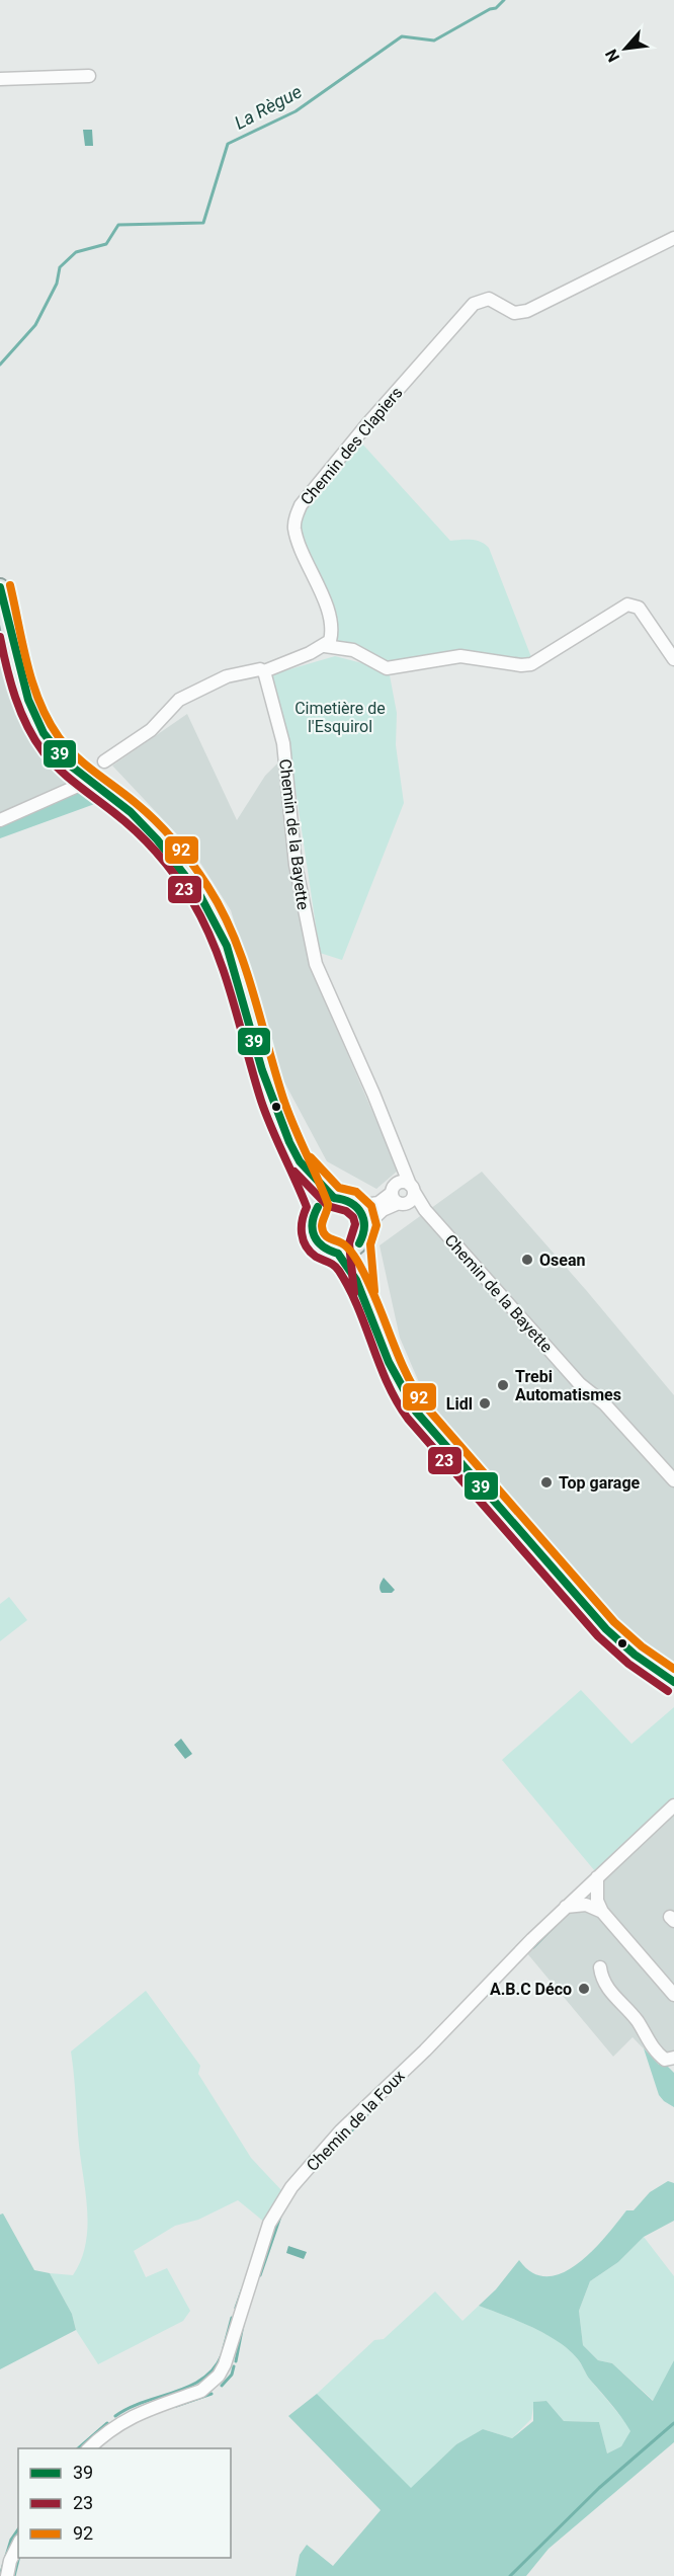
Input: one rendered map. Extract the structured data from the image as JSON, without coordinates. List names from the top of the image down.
{
  "streets": {
    "street": ["Chemin des Clapiers", "Chemin de la Bayette", "Chemin de la Foux"]
  },
  "water": ["La Règue"],
  "parks": ["Cimetière de l'Esquirol"],
  "places": [
    "Osean",
    "Trebi Automatismes",
    "Lidl",
    "Top garage",
    "A.B.C Déco"
  ],
  "lines": ["transit line 92", "transit line 39", "transit line 23"],
  "legend": ["39", "23", "92"],
  "north": "bottom left"
}
